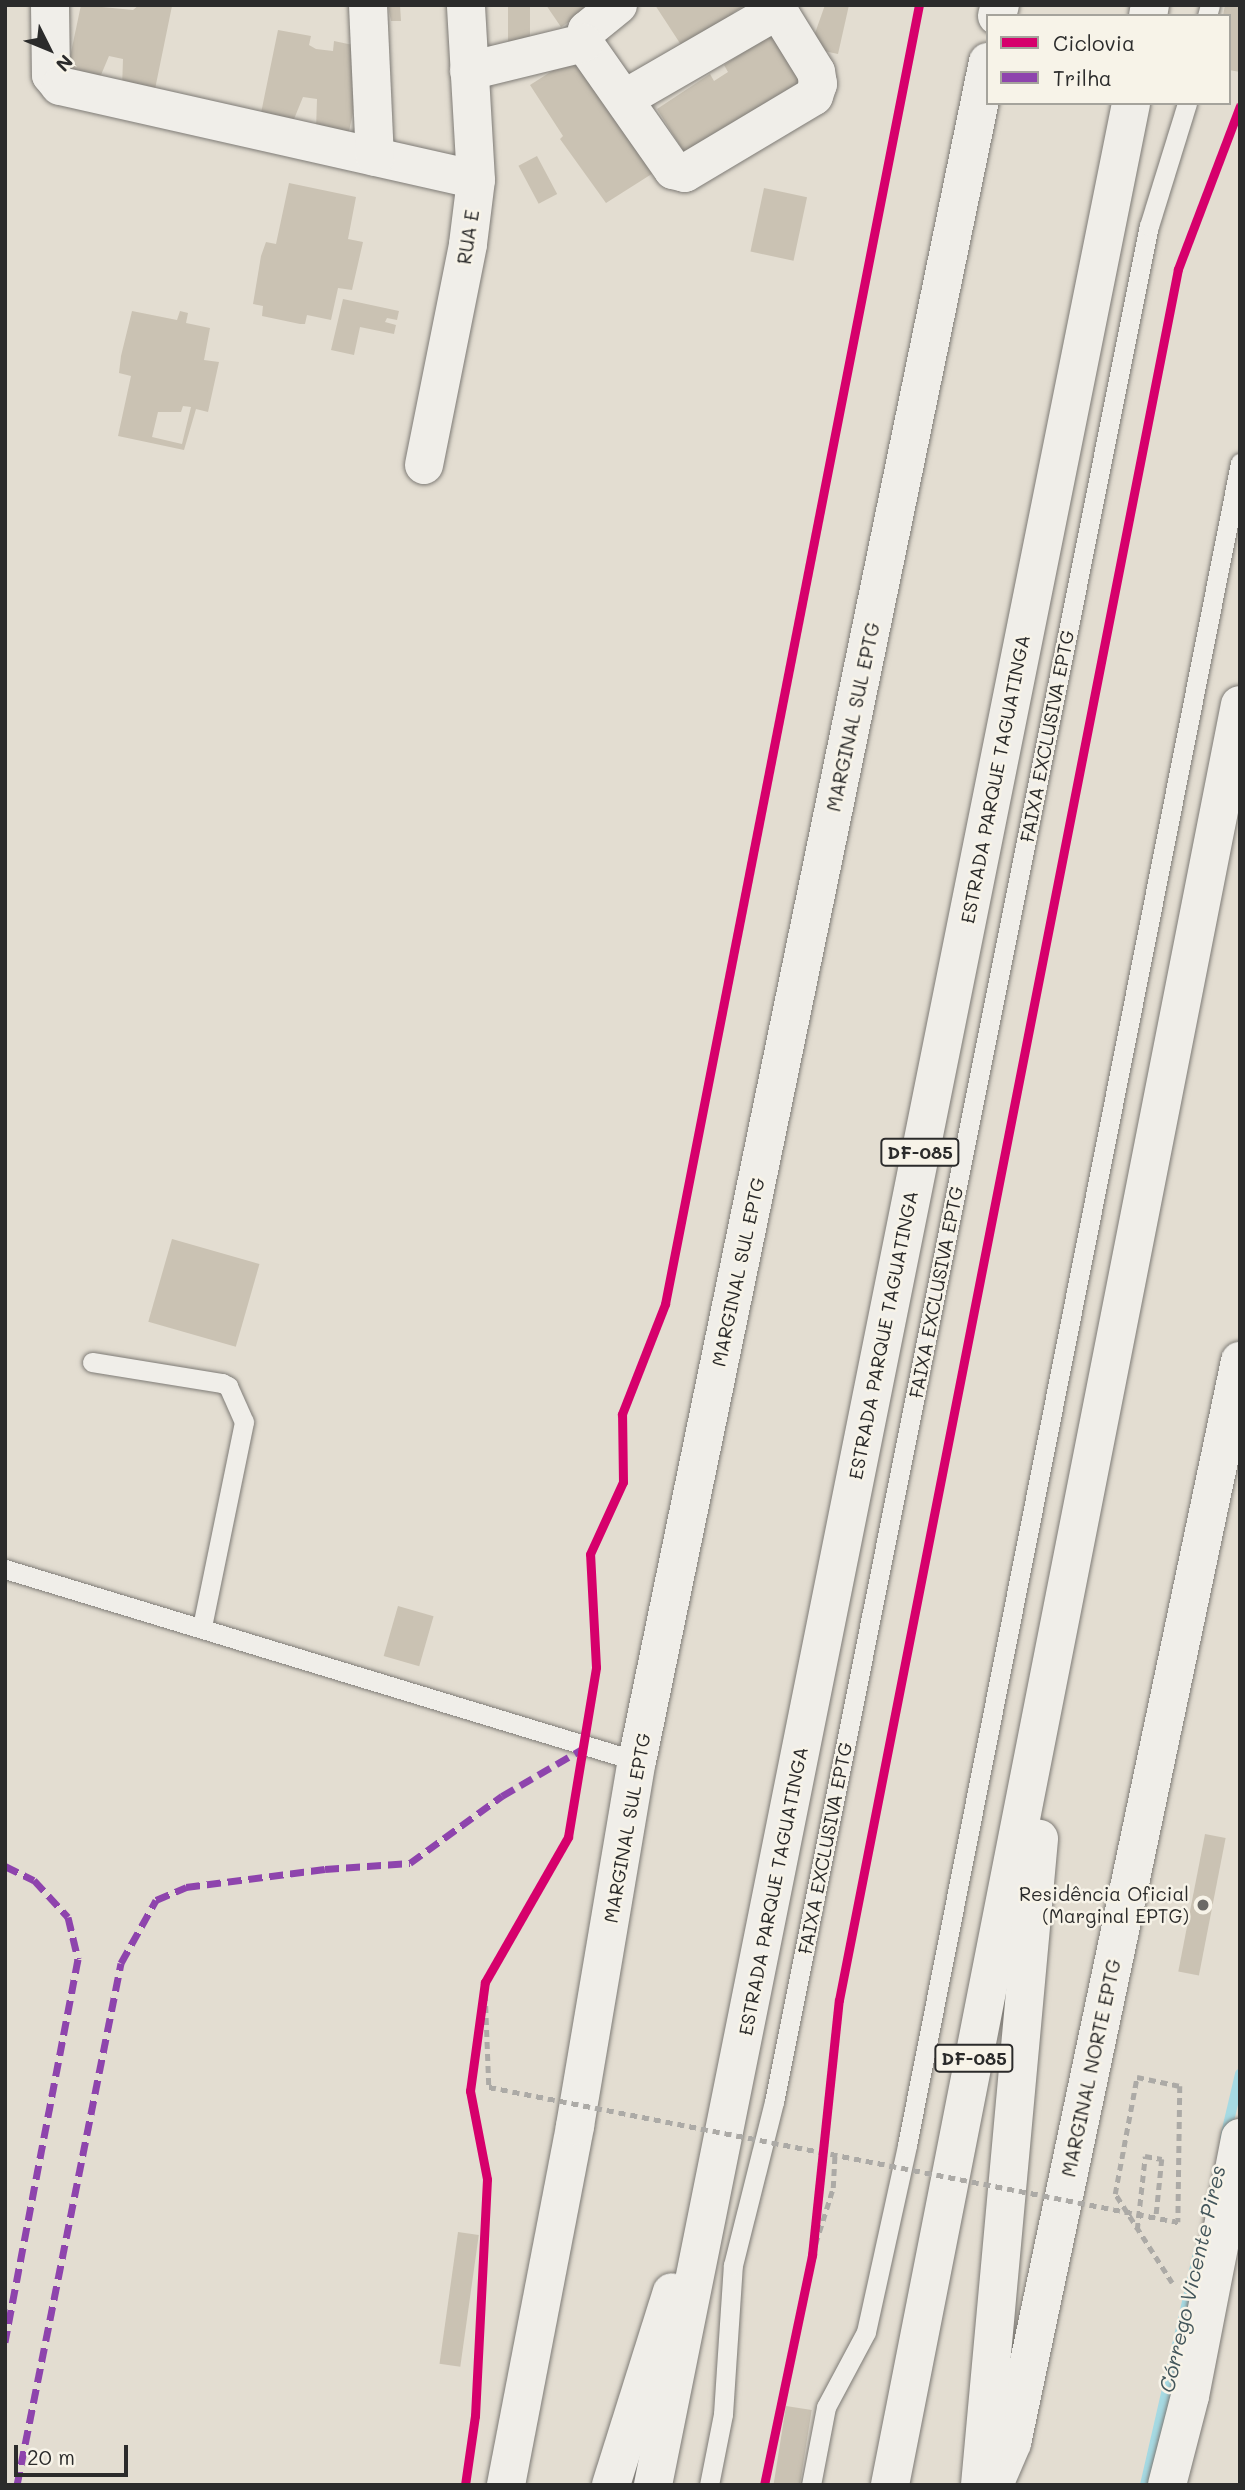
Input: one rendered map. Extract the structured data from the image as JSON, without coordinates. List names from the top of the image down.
{
  "streets": {
    "main road": [
      "RUA E",
      "MARGINAL SUL EPTG",
      "ESTRADA PARQUE TAGUATINGA",
      "DF-085",
      "MARGINAL NORTE EPTG"
    ],
    "lane": ["FAIXA EXCLUSIVA EPTG"]
  },
  "water": ["Córrego Vicente Pires"],
  "places": ["Residência Oficial (Marginal EPTG)"],
  "legend": ["Ciclovia", "Trilha"],
  "scale_bar": "20 m",
  "north": "bottom right"
}
